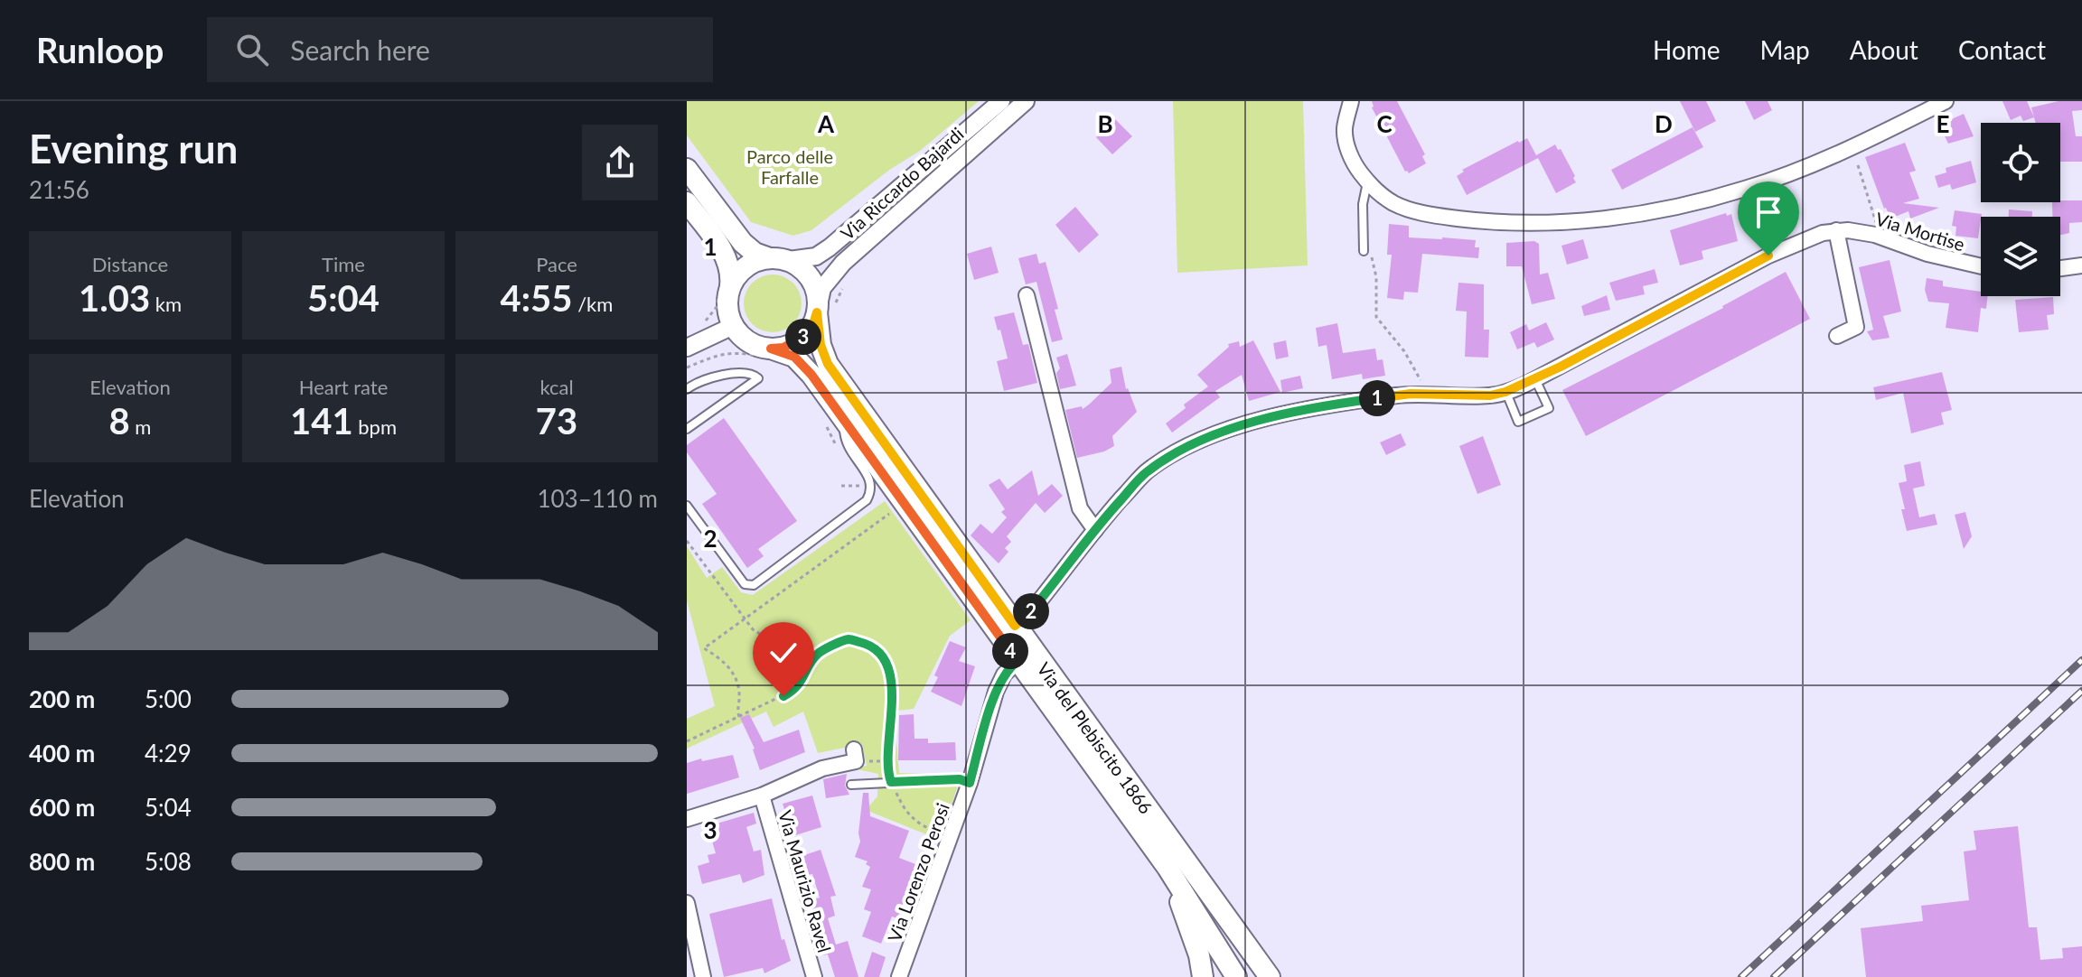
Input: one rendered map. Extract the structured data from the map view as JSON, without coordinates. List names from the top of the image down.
{
  "streets": {
    "main road": ["Via del Plebiscito 1866"],
    "street": [
      "Via Riccardo Bajardi",
      "Via Mortise",
      "Via Lorenzo Perosi",
      "Via Maurizio Ravel"
    ]
  },
  "crossings": [
    ["Via Riccardo Bajardi", "Via del Plebiscito 1866"],
    ["Via Mortise", "Via del Plebiscito 1866"],
    ["Via del Plebiscito 1866", "Via Lorenzo Perosi"]
  ],
  "parks": ["Parco delle Farfalle"],
  "page": {
    "header": "Runloop",
    "search": "Search here",
    "nav": [
      "Home",
      "Map",
      "About",
      "Contact"
    ],
    "heading": ["Evening run", "21:56"],
    "stats": [
      ["Distance", "1.03 km"],
      ["Time", "5:04"],
      ["Pace", "4:55 /km"],
      ["Elevation", "8 m"],
      ["Heart rate", "141 bpm"],
      ["kcal", "73"]
    ],
    "pins": [
      "3",
      "1",
      "2",
      "4"
    ],
    "chart": ["Elevation", "103–110 m"],
    "list": [
      {
        "name": "200 m",
        "note": "5:00"
      },
      {
        "name": "400 m",
        "note": "4:29"
      },
      {
        "name": "600 m",
        "note": "5:04"
      },
      {
        "name": "800 m",
        "note": "5:08"
      }
    ]
  },
  "grid": {
    "columns": [
      "A",
      "B",
      "C",
      "D",
      "E"
    ],
    "rows": ["1", "2", "3"]
  }
}
